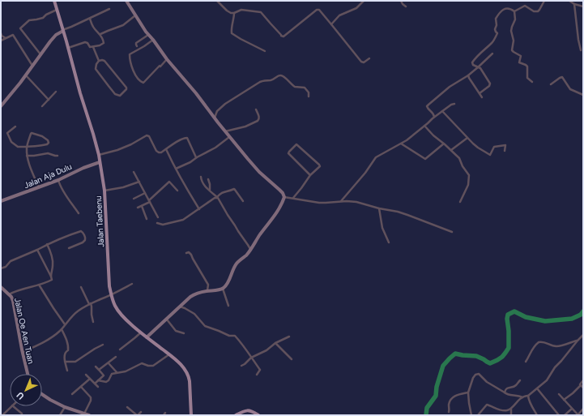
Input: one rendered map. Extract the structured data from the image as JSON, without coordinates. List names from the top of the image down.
{
  "streets": {
    "main road": ["Jalan Taebenu"],
    "street": ["Jalan Aja Dulu", "Jalan Oe Aen Tuan"]
  },
  "crossings": [
    ["Jalan Aja Dulu", "Jalan Taebenu"]
  ],
  "north": "bottom left"
}
